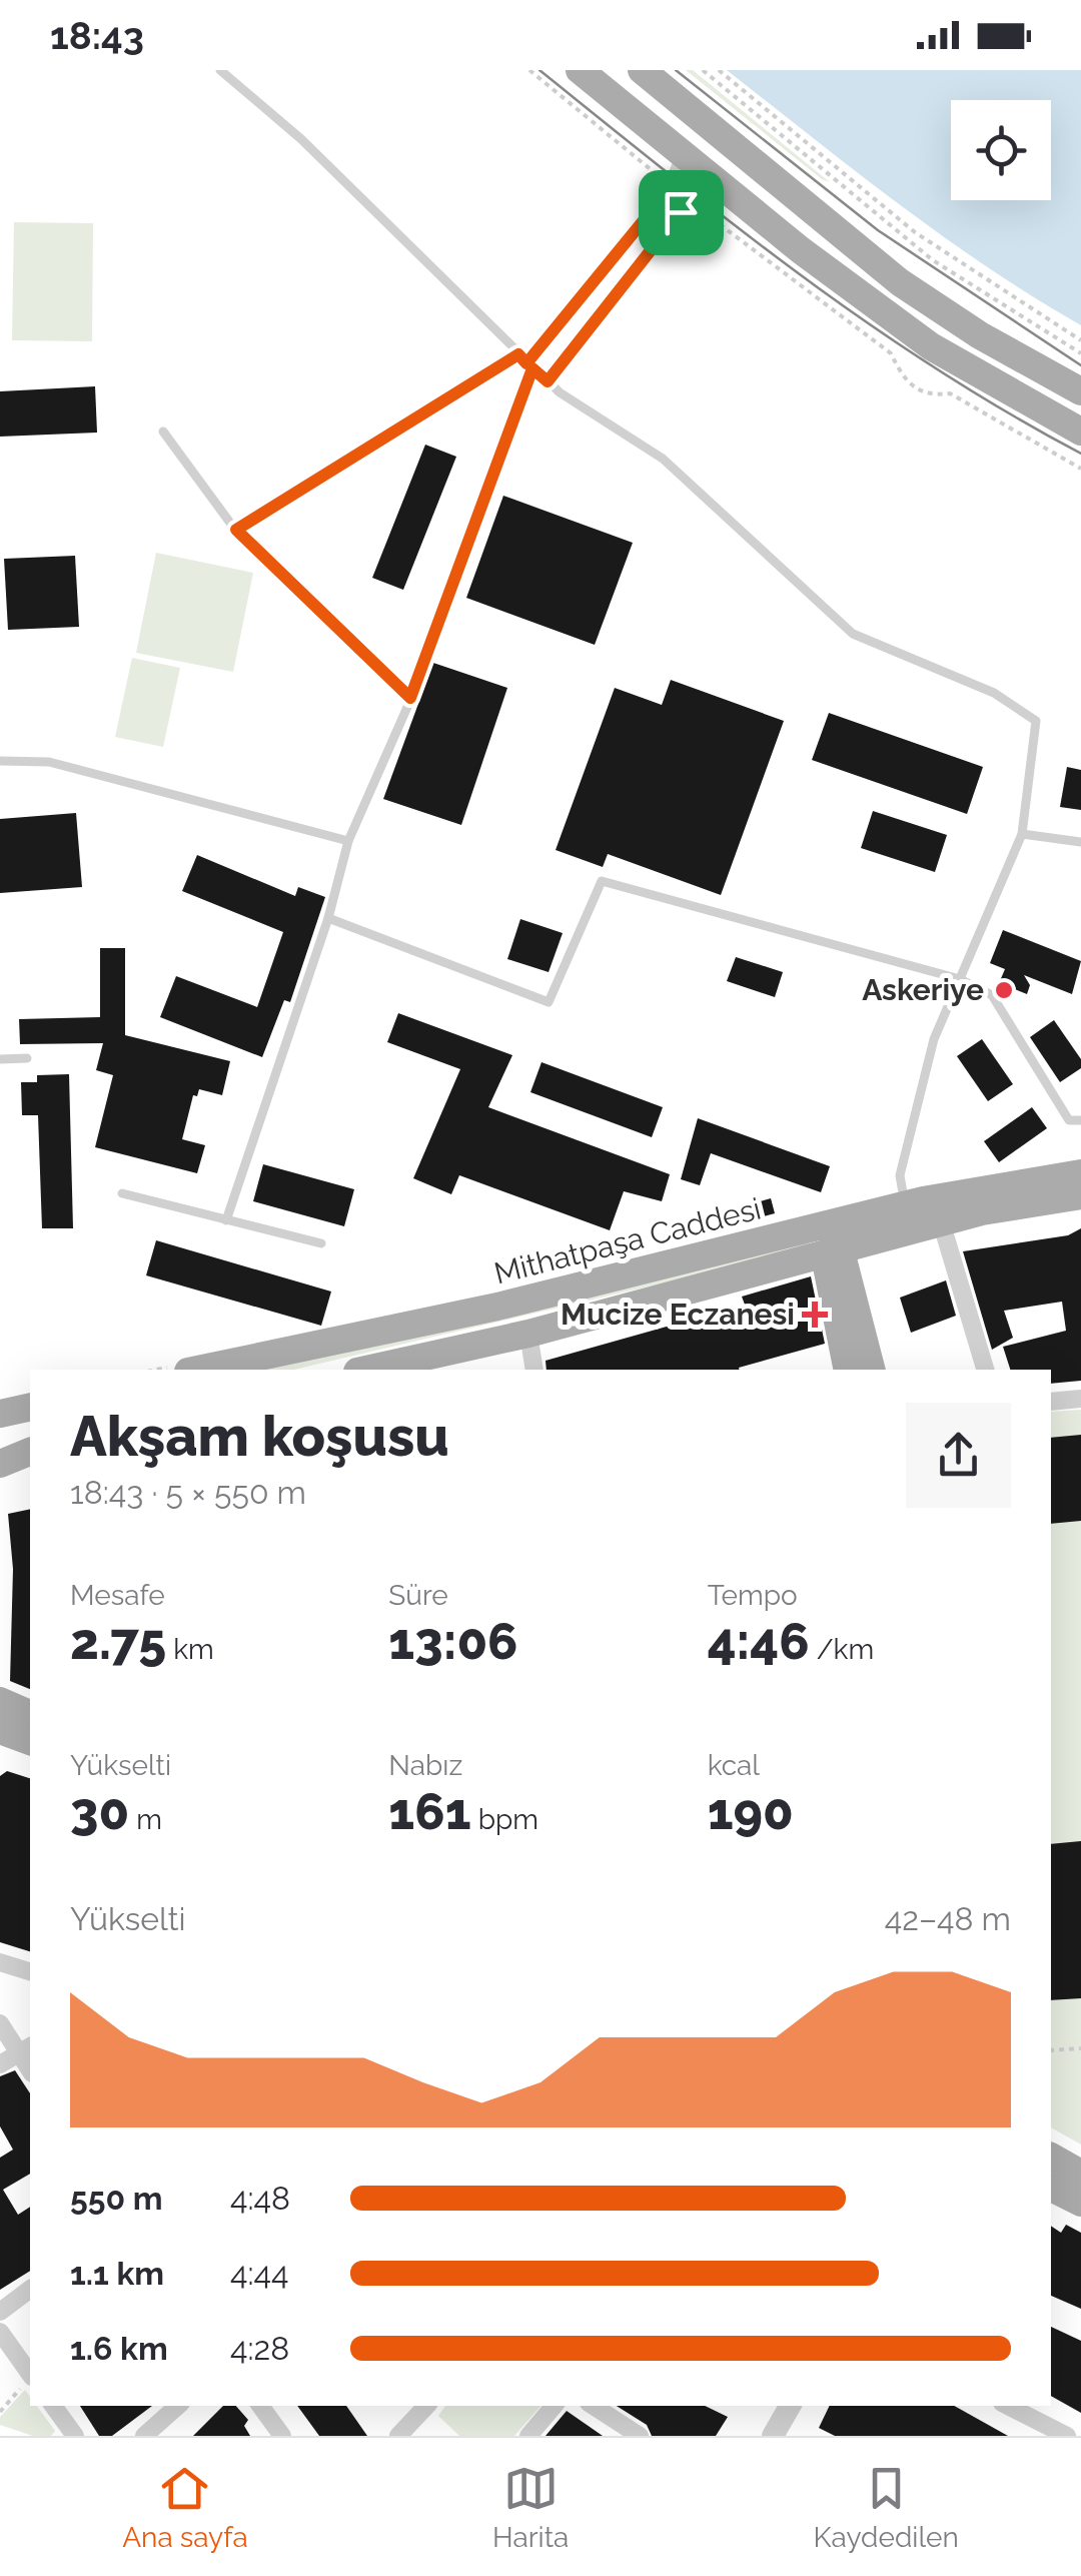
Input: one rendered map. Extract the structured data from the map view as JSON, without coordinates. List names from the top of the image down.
{
  "streets": {
    "main road": ["Mithatpaşa Caddesi"]
  },
  "places": {
    "other": ["Askeriye"],
    "health": ["Mucize Eczanesi"]
  },
  "page": {
    "status": "18:43",
    "heading": ["Akşam koşusu", "18:43 · 5 × 550 m"],
    "stats": [
      ["Mesafe", "2.75 km"],
      ["Süre", "13:06"],
      ["Tempo", "4:46 /km"],
      ["Yükselti", "30 m"],
      ["Nabız", "161 bpm"],
      ["kcal", "190"]
    ],
    "chart": ["Yükselti", "42–48 m"],
    "list": [
      {
        "name": "550 m",
        "note": "4:48"
      },
      {
        "name": "1.1 km",
        "note": "4:44"
      },
      {
        "name": "1.6 km",
        "note": "4:28"
      }
    ],
    "tabs": ["Ana sayfa", "Harita", "Kaydedilen"]
  }
}
